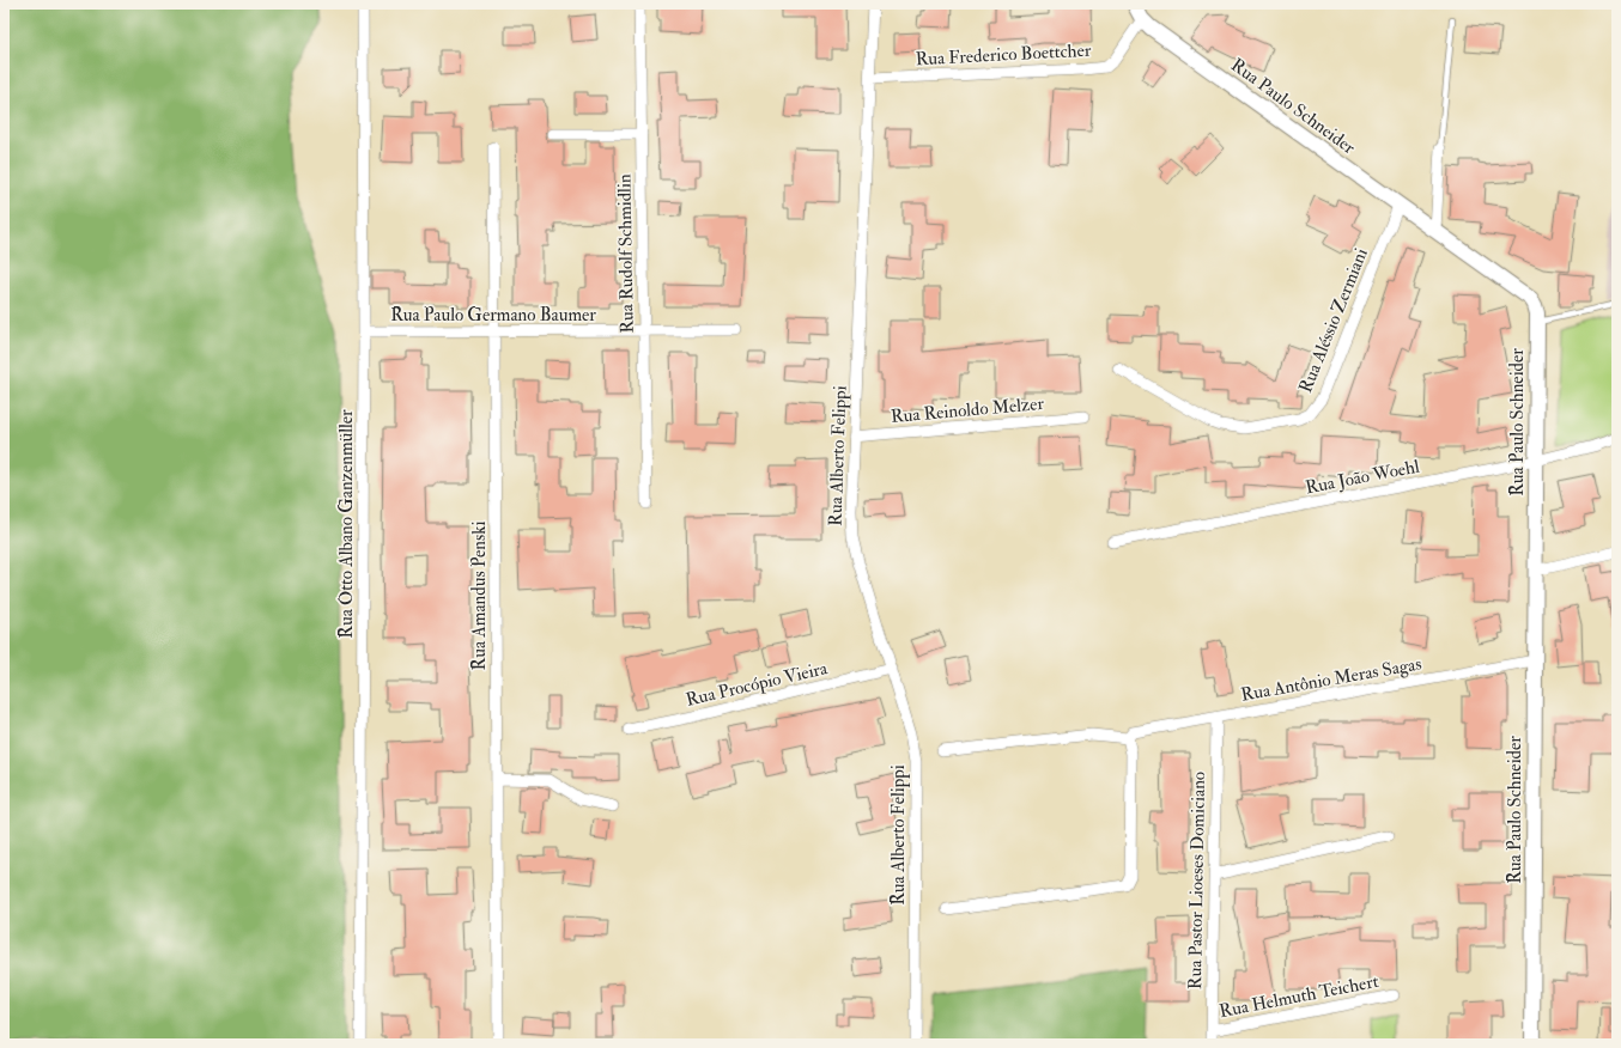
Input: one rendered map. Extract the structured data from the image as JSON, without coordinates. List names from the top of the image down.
{
  "streets": {
    "street": [
      "Rua Frederico Boettcher",
      "Rua Paulo Schneider",
      "Rua Rudolf Schmidlin",
      "Rua Paulo Germano Baumer",
      "Rua Aléssio Zermiani",
      "Rua Reinoldo Melzer",
      "Rua Alberto Felippi",
      "Rua João Woehl",
      "Rua Otto Albano Ganzenmüller",
      "Rua Amandus Penski",
      "Rua Antônio Meras Sagas",
      "Rua Procópio Vieira",
      "Rua Pastor Lioeses Domiciano",
      "Rua Helmuth Teichert"
    ]
  },
  "crossings": [
    ["Rua Frederico Boettcher", "Rua Paulo Schneider"],
    ["Rua Frederico Boettcher", "Rua Alberto Felippi"],
    ["Rua Paulo Schneider", "Rua Aléssio Zermiani"],
    ["Rua Paulo Schneider", "Rua João Woehl"],
    ["Rua Paulo Schneider", "Rua Antônio Meras Sagas"],
    ["Rua Rudolf Schmidlin", "Rua Paulo Germano Baumer"],
    ["Rua Paulo Germano Baumer", "Rua Otto Albano Ganzenmüller"],
    ["Rua Paulo Germano Baumer", "Rua Amandus Penski"],
    ["Rua Reinoldo Melzer", "Rua Alberto Felippi"],
    ["Rua Alberto Felippi", "Rua Procópio Vieira"],
    ["Rua Antônio Meras Sagas", "Rua Pastor Lioeses Domiciano"],
    ["Rua Pastor Lioeses Domiciano", "Rua Helmuth Teichert"]
  ]
}
